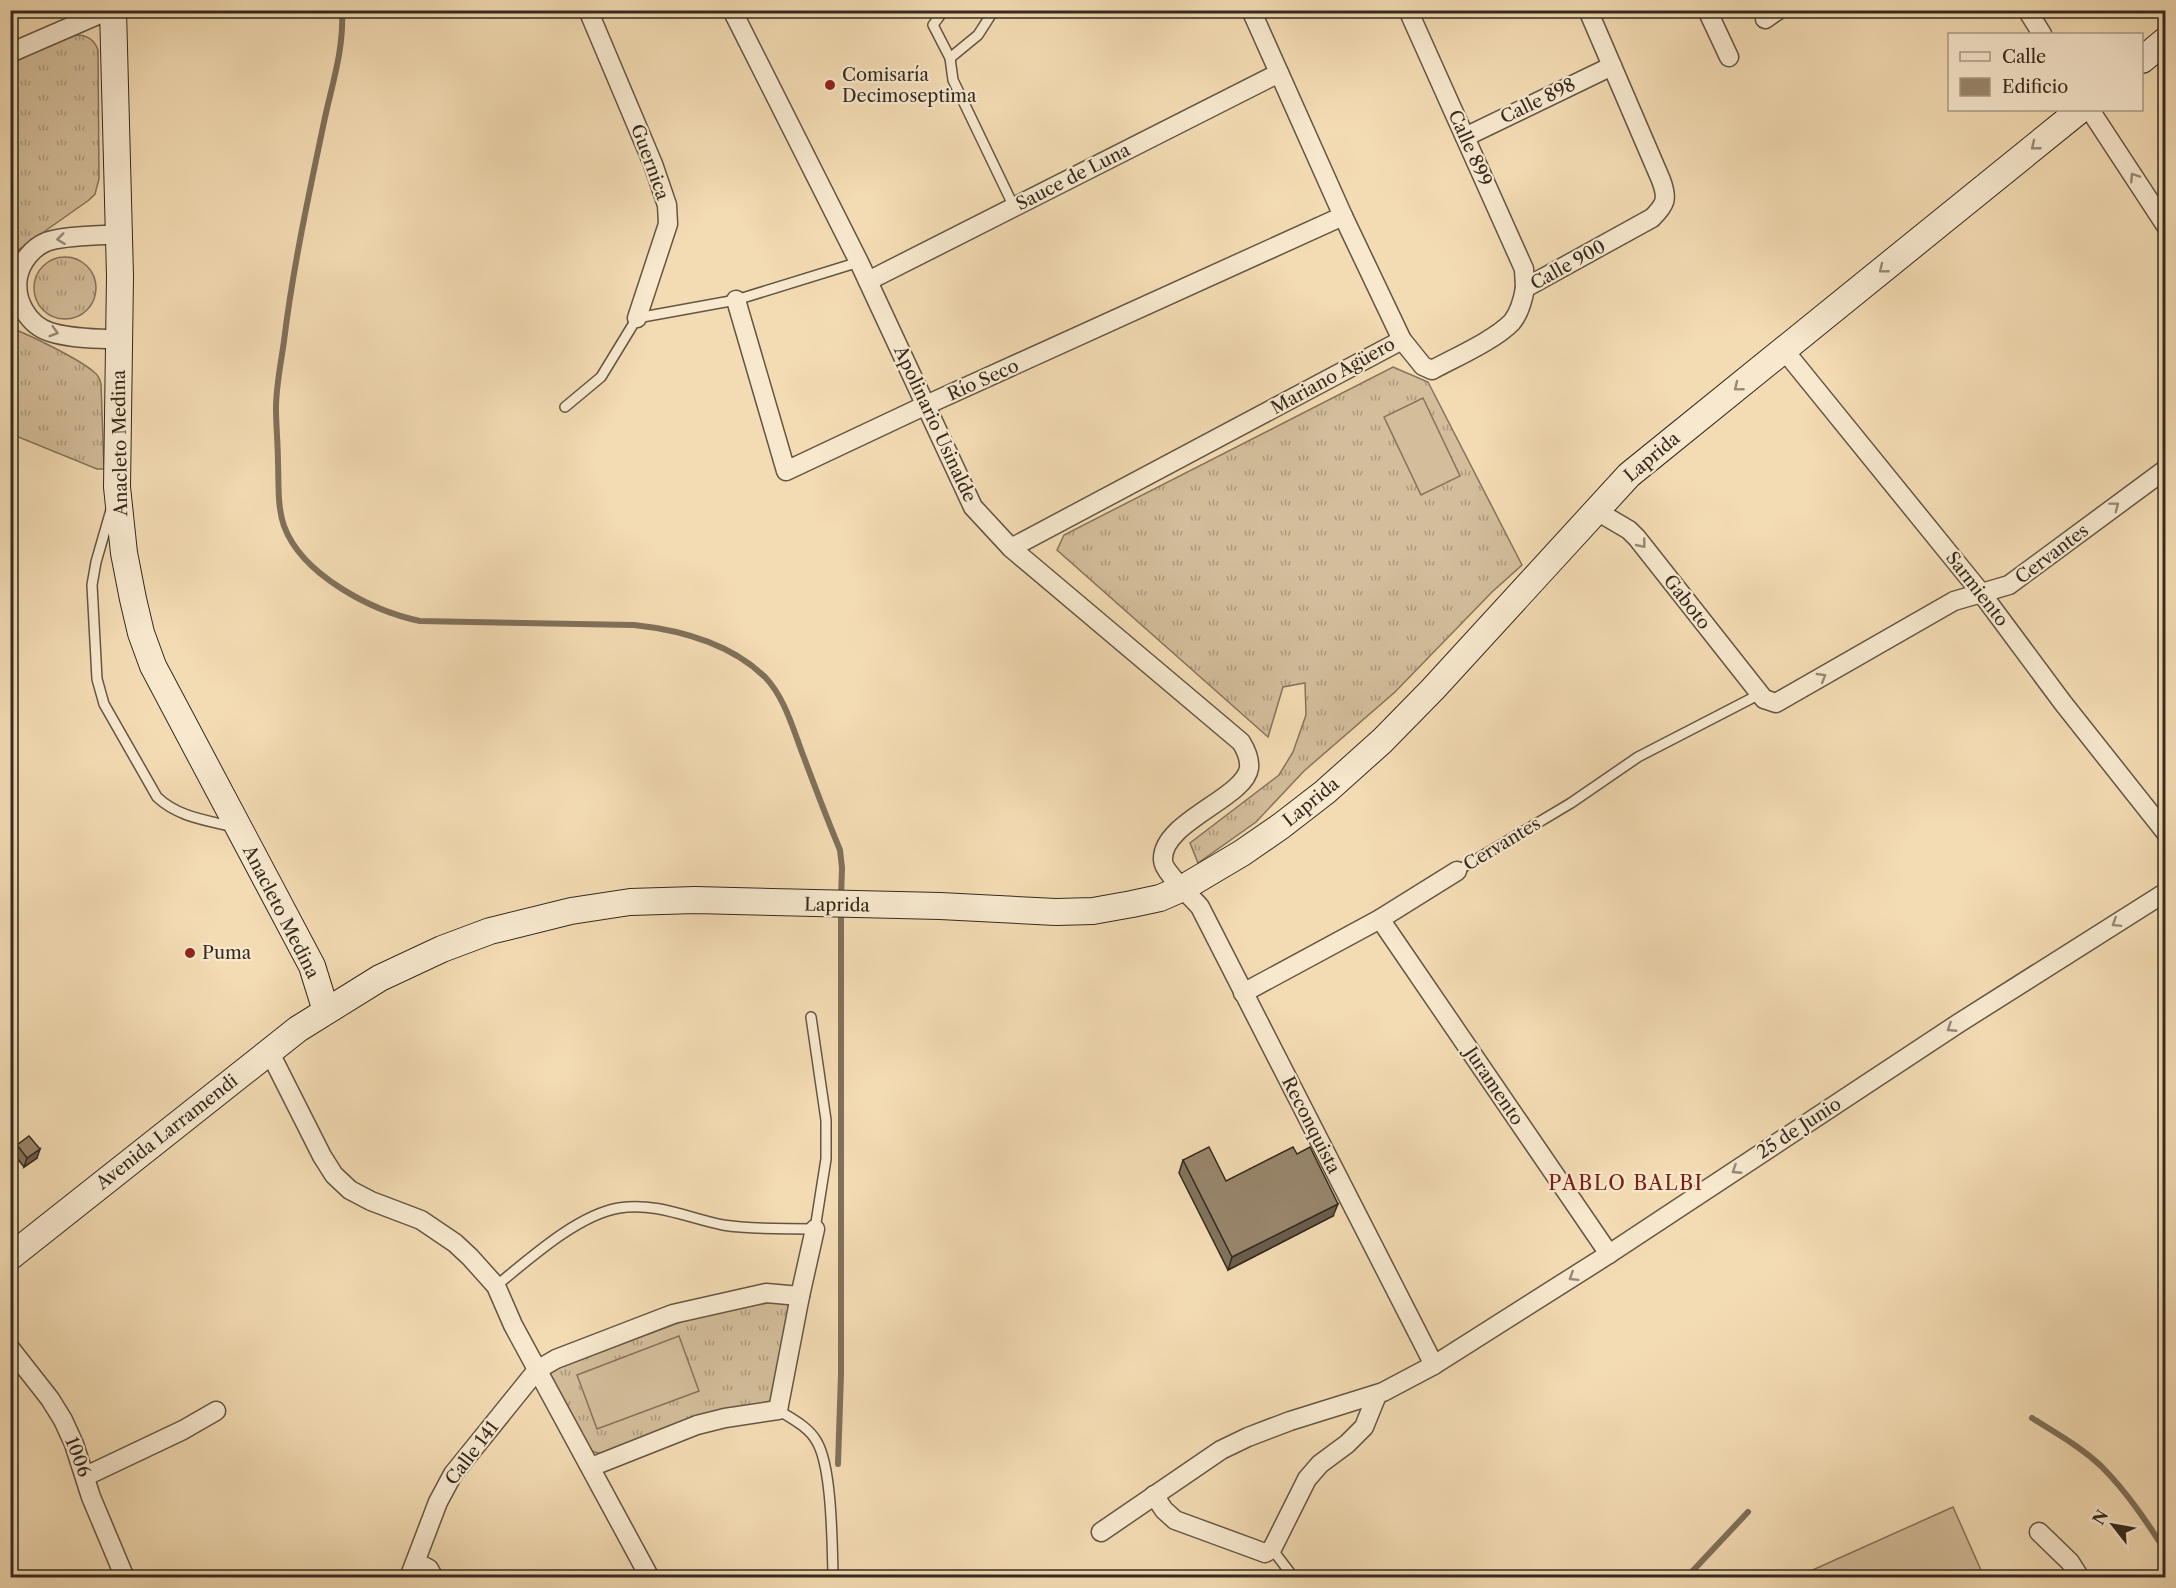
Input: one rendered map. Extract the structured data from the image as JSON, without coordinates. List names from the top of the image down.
{
  "streets": {
    "main road": ["Anacleto Medina", "Laprida", "Avenida Larramendi"],
    "street": [
      "Calle 898",
      "Calle 899",
      "Guernica",
      "Sauce de Luna",
      "Calle 900",
      "Mariano Agüero",
      "Río Seco",
      "Apolinario Usinalde",
      "Cervantes",
      "Sarmiento",
      "Gaboto",
      "Juramento",
      "Reconquista",
      "25 de Junio",
      "Calle 141",
      "1006"
    ]
  },
  "crossings": [
    ["Calle 898", "Calle 899"],
    ["Calle 898", "Calle 900"],
    ["Calle 899", "Calle 900"],
    ["Sauce de Luna", "Mariano Agüero"],
    ["Sauce de Luna", "Apolinario Usinalde"],
    ["Calle 900", "Mariano Agüero"],
    ["Mariano Agüero", "Río Seco"],
    ["Mariano Agüero", "Apolinario Usinalde"],
    ["Río Seco", "Apolinario Usinalde"],
    ["Apolinario Usinalde", "Laprida"],
    ["Apolinario Usinalde", "Reconquista"],
    ["Anacleto Medina", "Laprida"],
    ["Anacleto Medina", "Avenida Larramendi"],
    ["Laprida", "Sarmiento"],
    ["Laprida", "Gaboto"],
    ["Laprida", "Reconquista"],
    ["Laprida", "Avenida Larramendi"],
    ["Cervantes", "Sarmiento"],
    ["Cervantes", "Gaboto"],
    ["Cervantes", "Juramento"],
    ["Cervantes", "Reconquista"],
    ["Juramento", "25 de Junio"],
    ["Reconquista", "25 de Junio"]
  ],
  "one_way": ["Cervantes", "Gaboto", "25 de Junio"],
  "districts": ["PABLO BALBI"],
  "places": ["Comisaría Decimoseptima", "Puma"],
  "legend": ["Calle", "Edificio"],
  "north": "top left"
}
